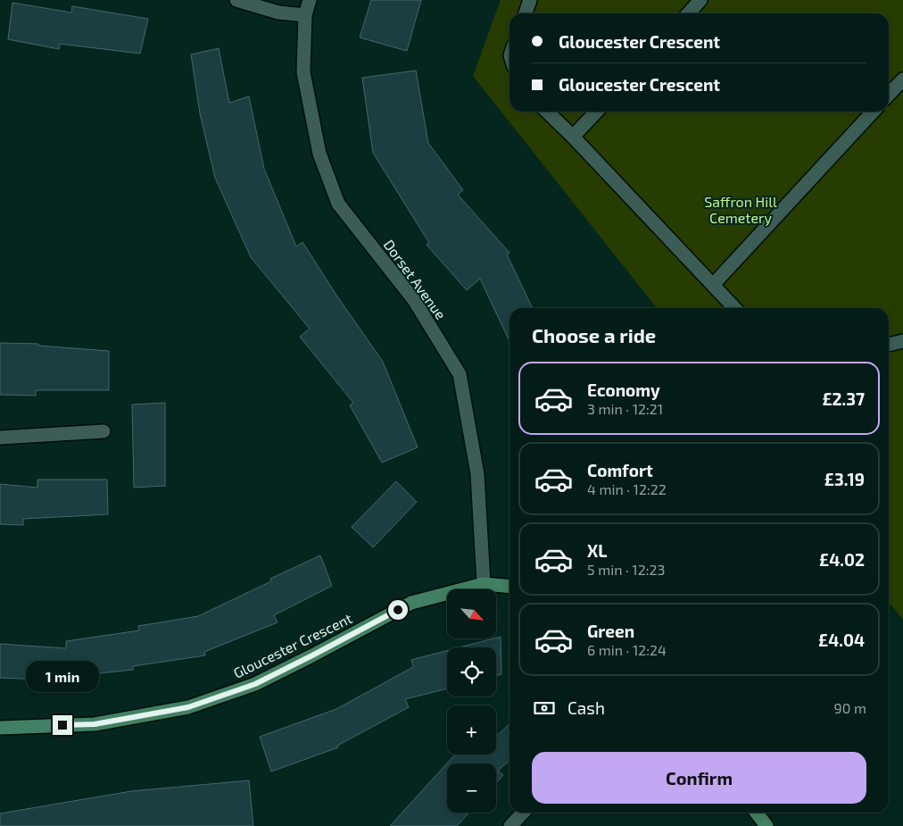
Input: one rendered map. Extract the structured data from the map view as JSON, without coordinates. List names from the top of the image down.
{
  "streets": {
    "street": ["Dorset Avenue", "Gloucester Crescent"]
  },
  "crossings": [
    ["Dorset Avenue", "Gloucester Crescent"]
  ],
  "parks": ["Saffron Hill Cemetery"],
  "north": "bottom right",
  "page": {
    "banner": ["Gloucester Crescent", "Gloucester Crescent"],
    "heading": "Choose a ride",
    "list": [
      {
        "name": "Economy",
        "note": "3 min · 12:21",
        "value": "£2.37"
      },
      {
        "name": "Comfort",
        "note": "4 min · 12:22",
        "value": "£3.19"
      },
      {
        "name": "XL",
        "note": "5 min · 12:23",
        "value": "£4.02"
      },
      {
        "name": "Green",
        "note": "6 min · 12:24",
        "value": "£4.04"
      }
    ],
    "map_buttons": ["+", "−"],
    "bubble": "1 min",
    "pay": ["Cash", "90 m"],
    "buttons": "Confirm"
  }
}
